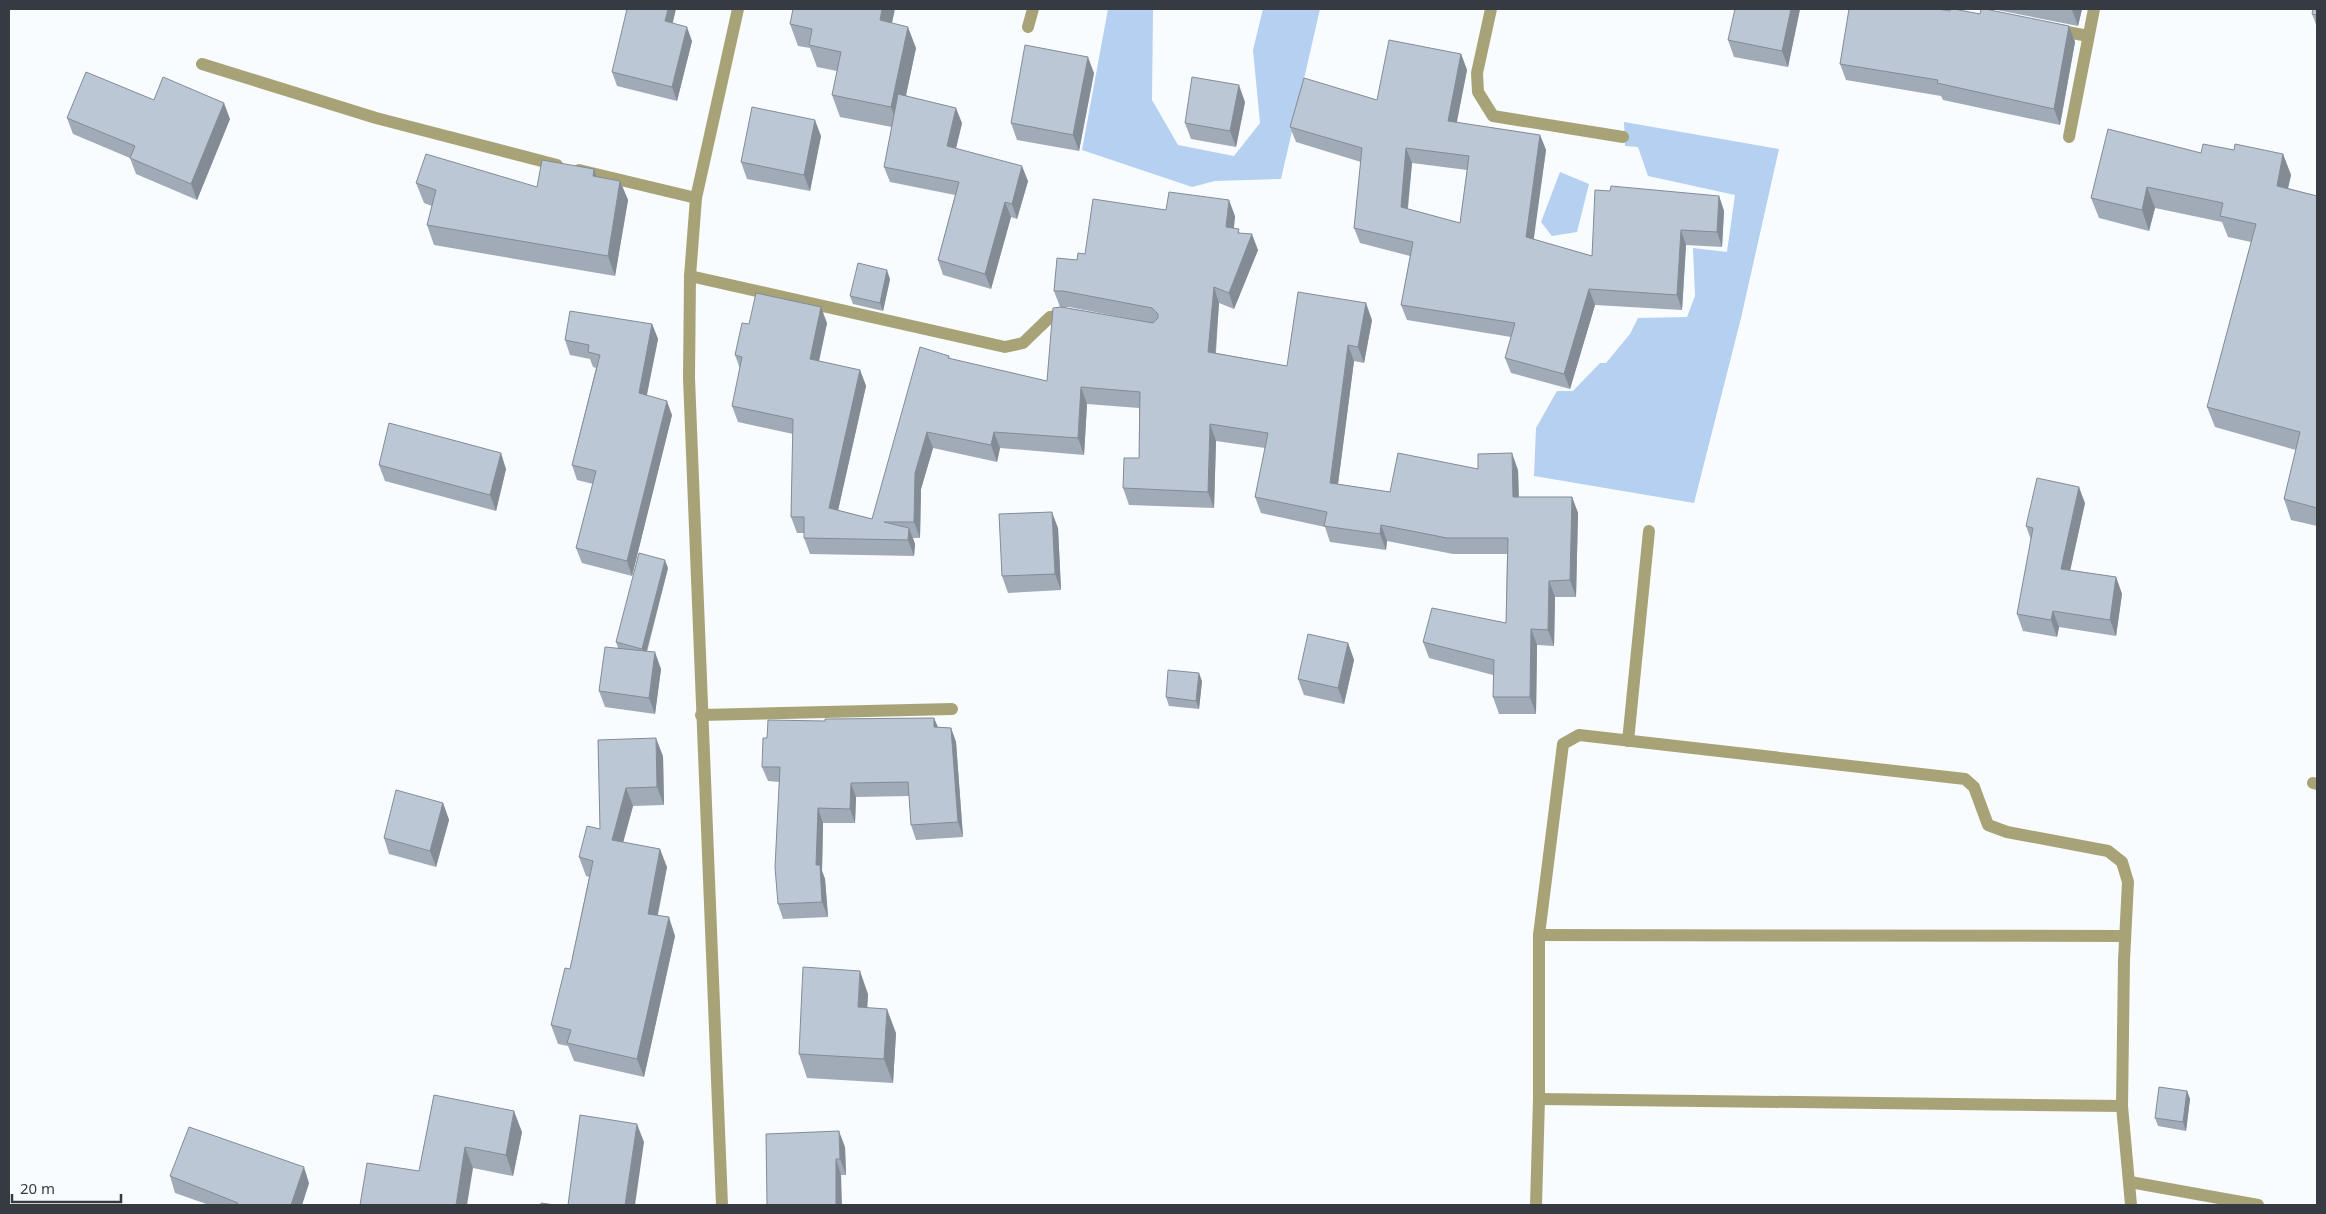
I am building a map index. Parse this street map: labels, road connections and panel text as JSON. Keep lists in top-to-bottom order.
{
  "scale_bar": "20 m"
}
